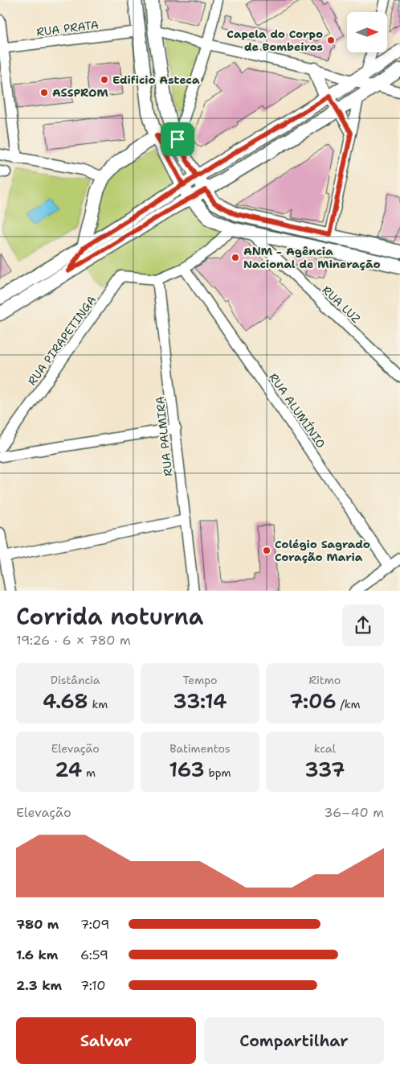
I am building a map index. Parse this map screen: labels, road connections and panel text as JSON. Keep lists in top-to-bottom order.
{
  "streets": {
    "street": [
      "RUA PRATA",
      "RUA LUZ",
      "RUA PIRAPETINGA",
      "RUA ALUMÍNIO",
      "RUA PALMIRA"
    ]
  },
  "crossings": [
    ["RUA PIRAPETINGA", "RUA PALMIRA"]
  ],
  "places": [
    "Capela do Corpo de Bombeiros",
    "Edificio Asteca",
    "ASSPROM",
    "ANM - Agência Nacional de Mineração",
    "Colégio Sagrado Coração Maria"
  ],
  "north": "right",
  "page": {
    "heading": ["Corrida noturna", "19:26 · 6 × 780 m"],
    "stats": [
      ["Distância", "4.68 km"],
      ["Tempo", "33:14"],
      ["Ritmo", "7:06 /km"],
      ["Elevação", "24 m"],
      ["Batimentos", "163 bpm"],
      ["kcal", "337"]
    ],
    "chart": ["Elevação", "36–40 m"],
    "list": [
      {
        "name": "780 m",
        "note": "7:09"
      },
      {
        "name": "1.6 km",
        "note": "6:59"
      },
      {
        "name": "2.3 km",
        "note": "7:10"
      }
    ],
    "buttons": ["Salvar", "Compartilhar"]
  }
}
